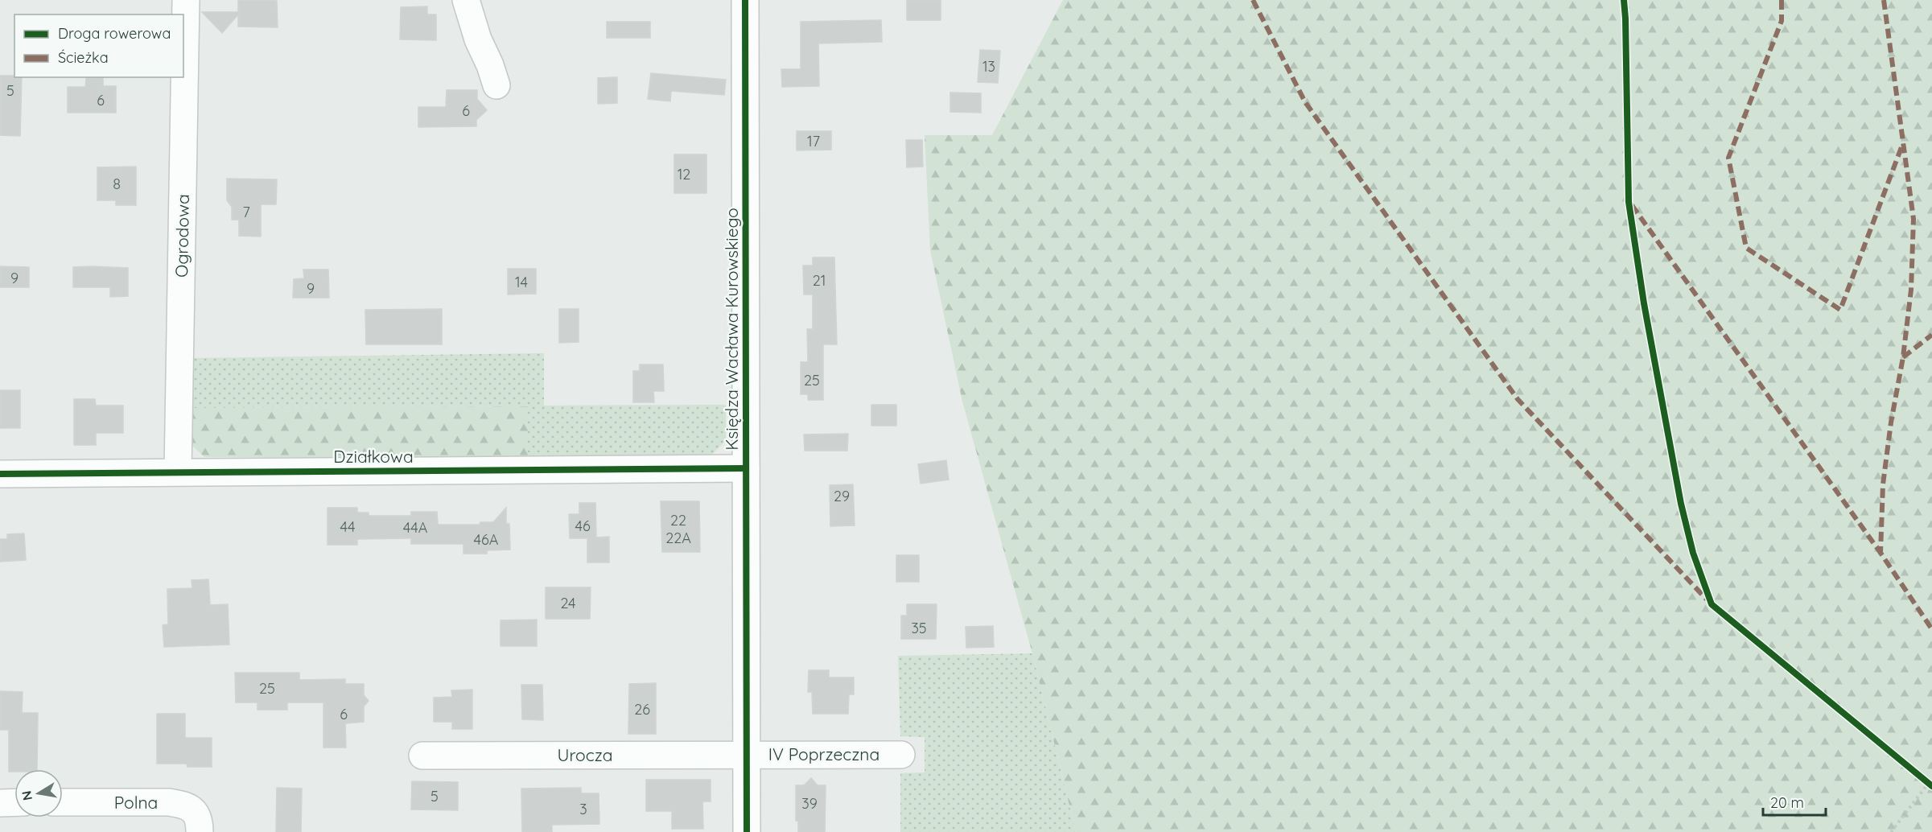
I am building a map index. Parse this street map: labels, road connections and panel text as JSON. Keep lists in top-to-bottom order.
{
  "streets": {
    "street": [
      "Ogrodowa",
      "Księdza Wacława Kurowskiego",
      "Działkowa",
      "IV Poprzeczna",
      "Urocza",
      "Polna"
    ]
  },
  "crossings": [
    ["Ogrodowa", "Działkowa"],
    ["Księdza Wacława Kurowskiego", "Działkowa"],
    ["Księdza Wacława Kurowskiego", "IV Poprzeczna"],
    ["Księdza Wacława Kurowskiego", "Urocza"],
    ["IV Poprzeczna", "Urocza"]
  ],
  "house_numbers": [
    "13",
    "5",
    "6",
    "6",
    "17",
    "12",
    "8",
    "7",
    "9",
    "21",
    "14",
    "9",
    "25",
    "29",
    "22",
    "46",
    "44",
    "44A",
    "22A",
    "46A",
    "24",
    "35",
    "25",
    "26",
    "6",
    "5",
    "39",
    "3"
  ],
  "legend": ["Droga rowerowa", "Ścieżka"],
  "scale_bar": "20 m",
  "north": "left"
}
